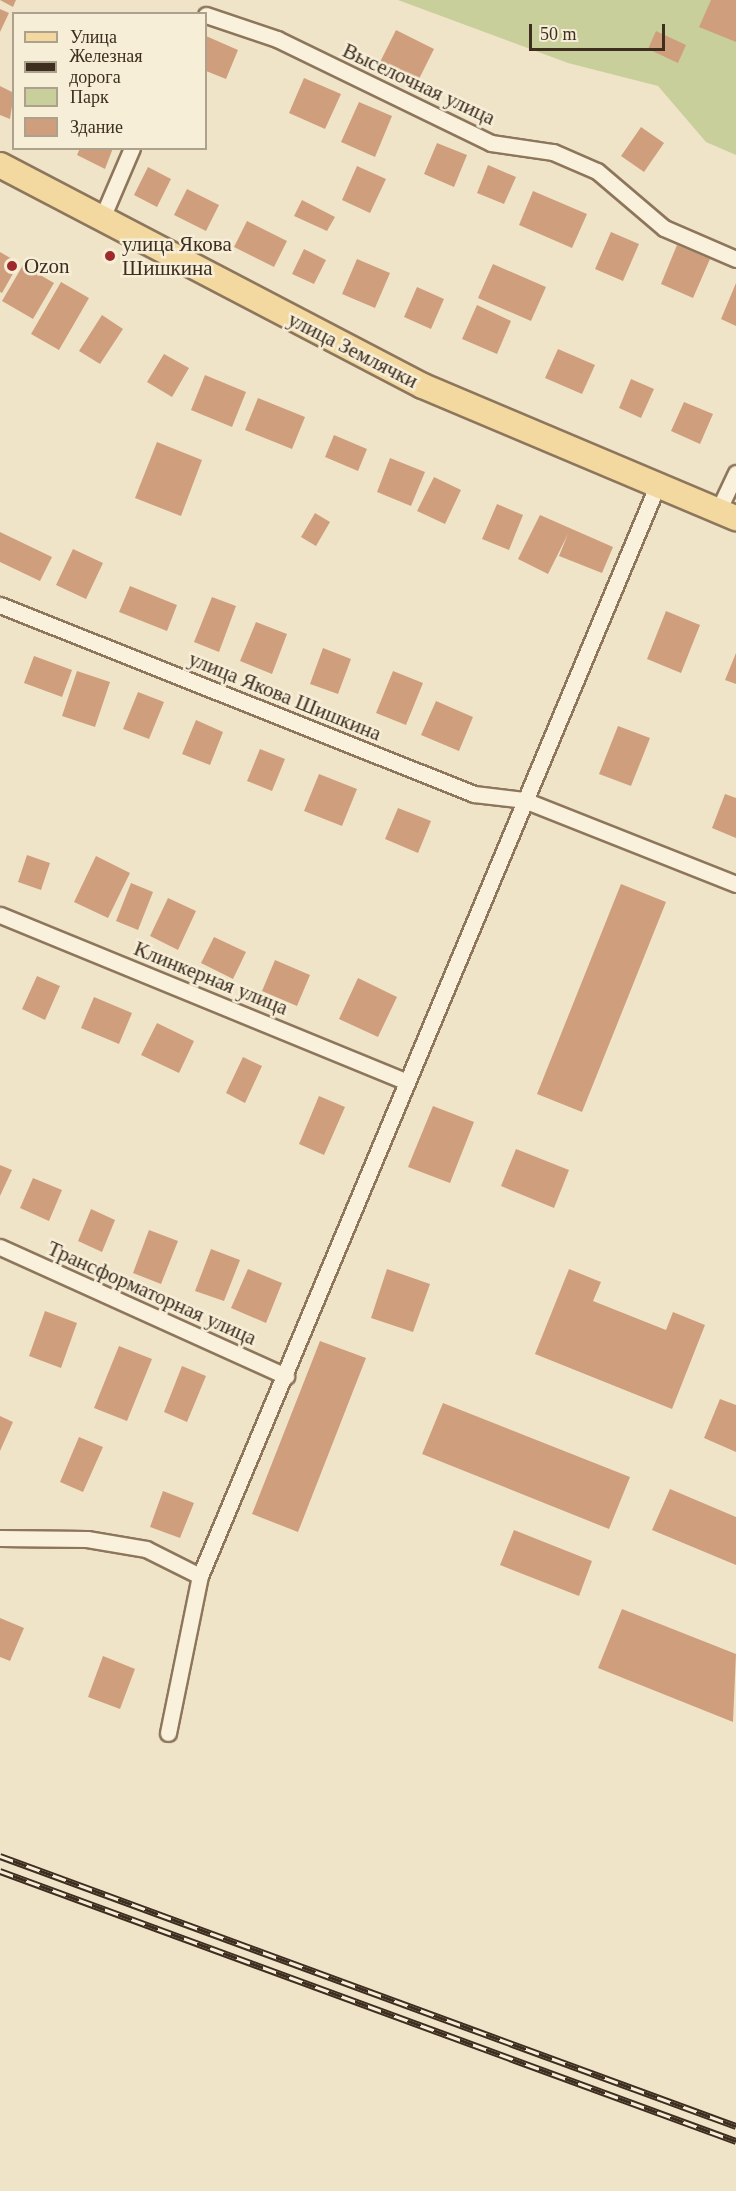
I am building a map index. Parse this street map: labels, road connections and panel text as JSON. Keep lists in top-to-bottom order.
{
  "streets": {
    "main road": ["улица Землячки"],
    "street": [
      "Выселочная улица",
      "улица Якова Шишкина",
      "Клинкерная улица",
      "Трансформаторная улица"
    ]
  },
  "places": ["улица Якова Шишкина", "Ozon"],
  "legend": [
    "Улица",
    "Железная дорога",
    "Парк",
    "Здание"
  ],
  "scale_bar": "50 m"
}
